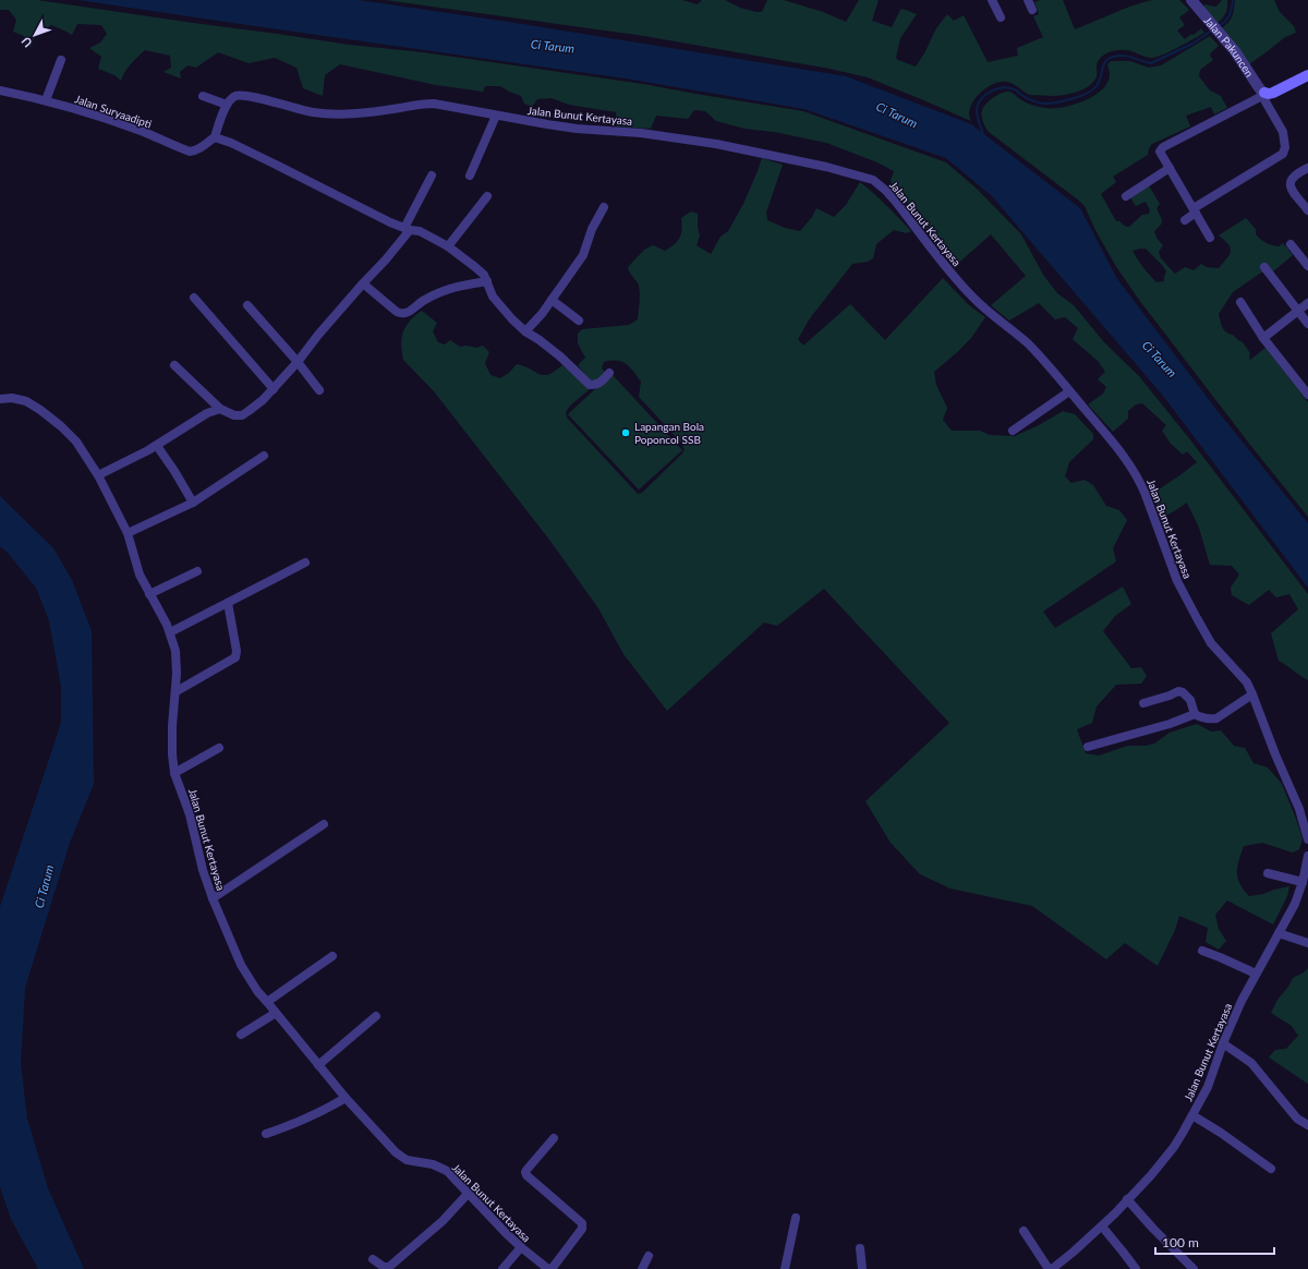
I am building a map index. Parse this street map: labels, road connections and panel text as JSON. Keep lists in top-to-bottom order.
{
  "streets": {
    "street": ["Jalan Pakuncen", "Jalan Suryaadipti", "Jalan Bunut Kertayasa"]
  },
  "water": ["Ci Tarum"],
  "places": ["Lapangan Bola Poponcol SSB"],
  "scale_bar": "100 m",
  "north": "bottom left"
}
